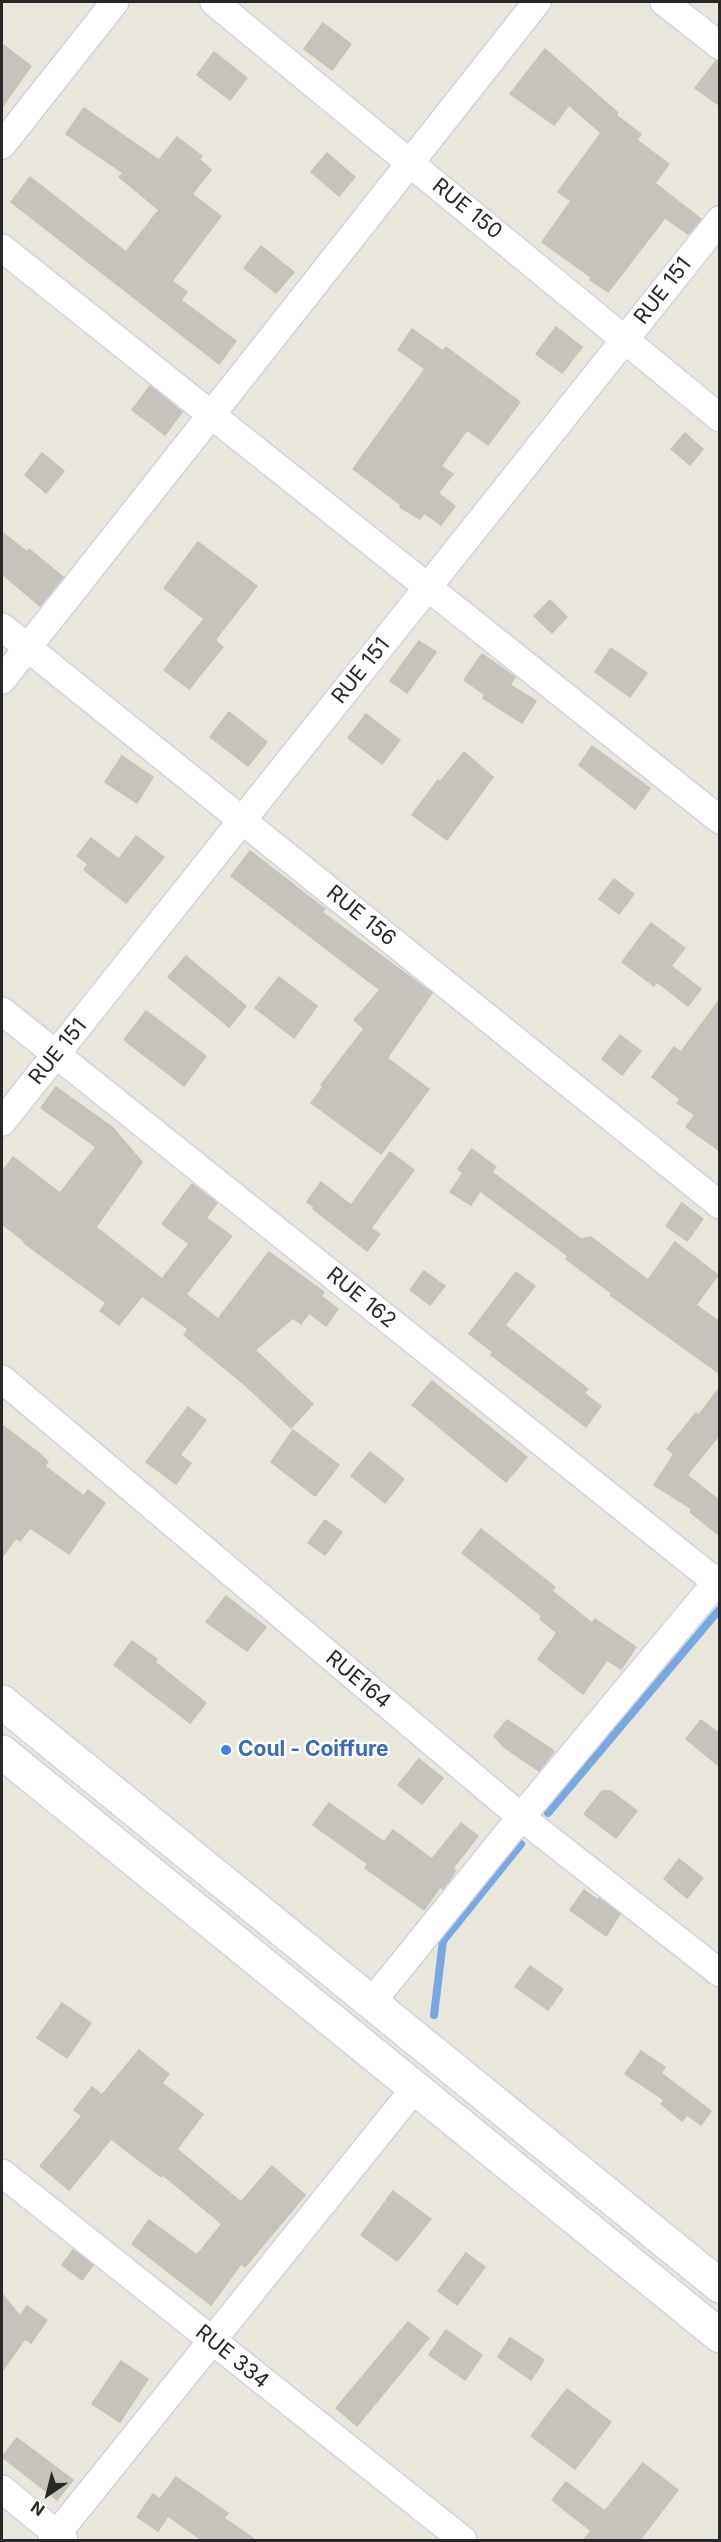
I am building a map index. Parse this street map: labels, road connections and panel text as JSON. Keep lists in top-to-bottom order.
{
  "streets": {
    "street": [
      "RUE 150",
      "RUE 151",
      "RUE 156",
      "RUE 162",
      "RUE164",
      "RUE 334"
    ]
  },
  "crossings": [
    ["RUE 150", "RUE 151"],
    ["RUE 151", "RUE 156"],
    ["RUE 151", "RUE 162"]
  ],
  "places": ["Coul - Coiffure"],
  "north": "bottom left"
}
